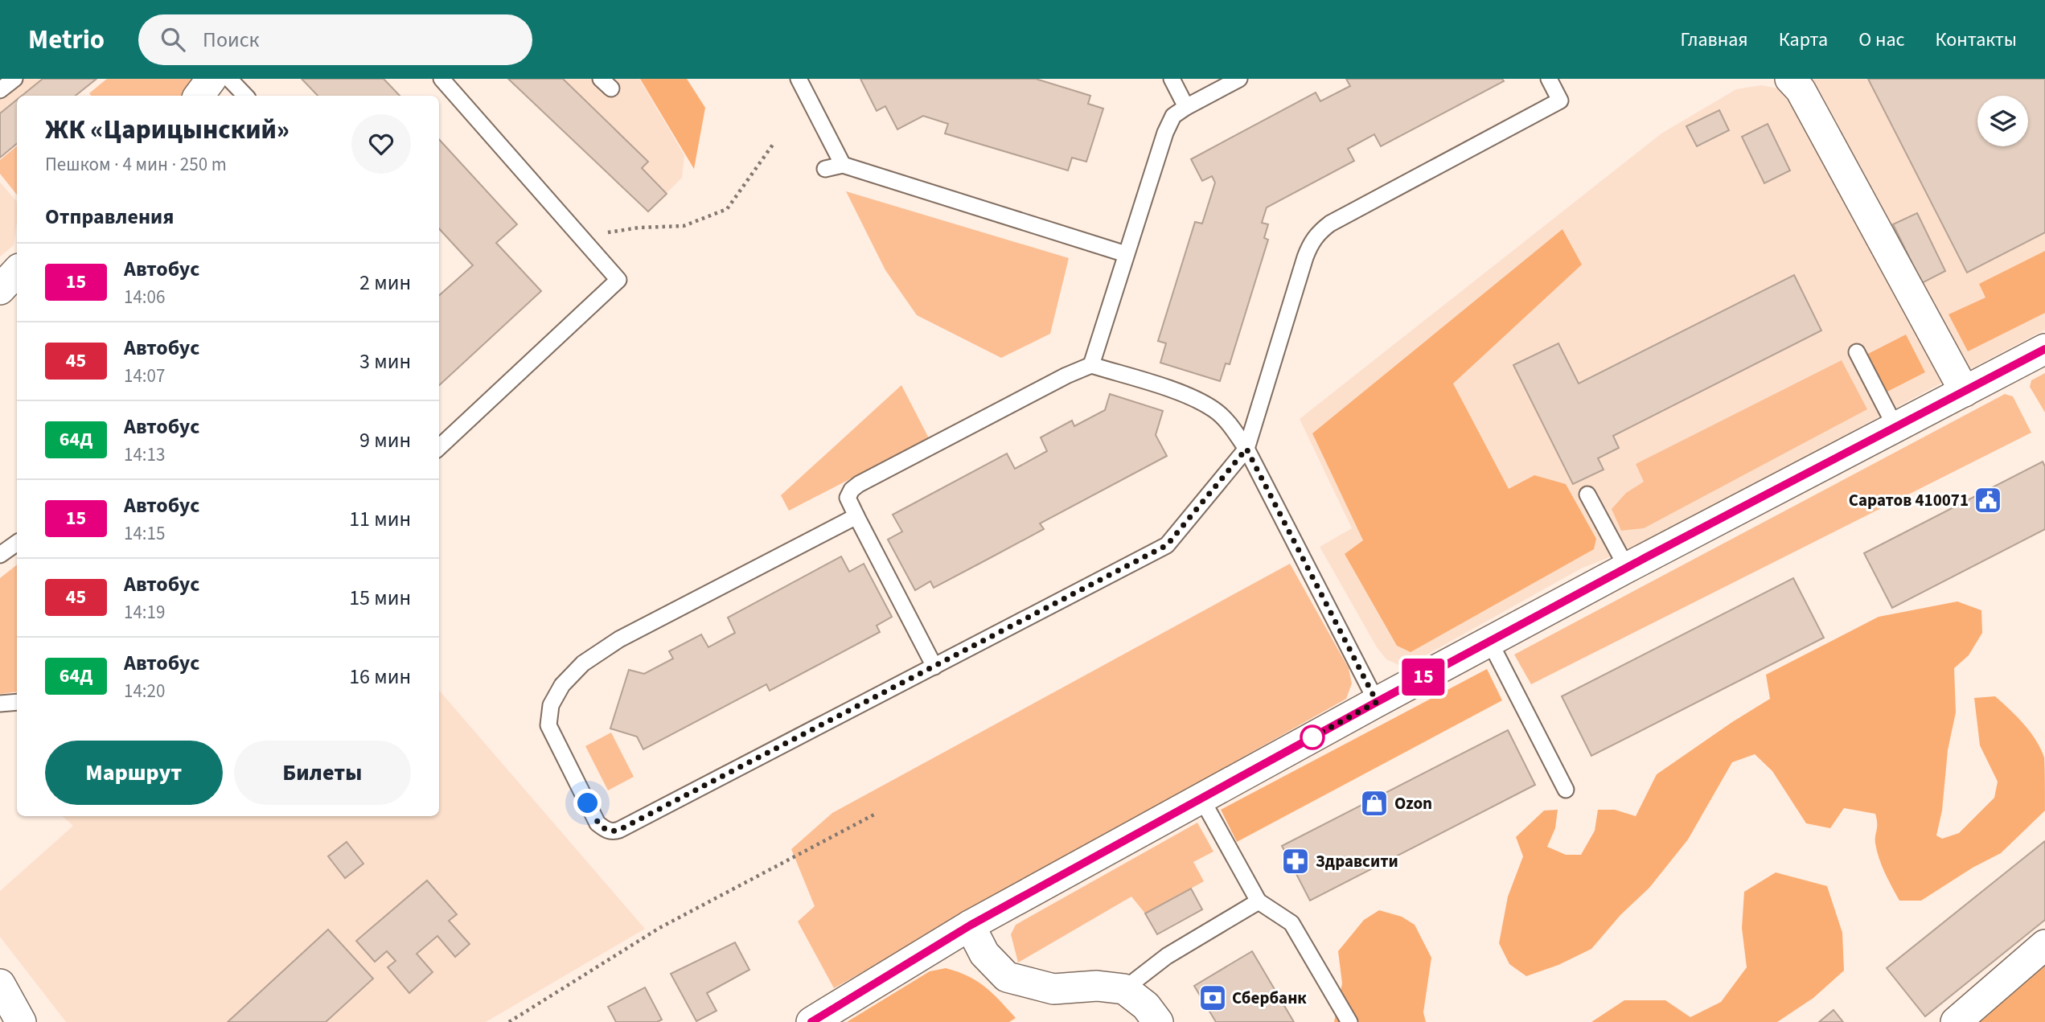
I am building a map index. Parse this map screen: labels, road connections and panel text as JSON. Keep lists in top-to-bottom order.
{
  "places": {
    "public building": ["Саратов 410071"],
    "shop": ["Ozon"],
    "pharmacy": ["Здравсити"],
    "bank": ["Сбербанк"]
  },
  "lines": ["bus line 15"],
  "page": {
    "header": "Metrio",
    "search": "Поиск",
    "nav": [
      "Главная",
      "Карта",
      "О нас",
      "Контакты"
    ],
    "on_map": "15",
    "heading": [
      ["ЖК «Царицынский»", "Пешком · 4 мин · 250 m"],
      "Отправления"
    ],
    "list": [
      {
        "mark": "15",
        "name": "Автобус",
        "note": "14:06",
        "value": "2 мин"
      },
      {
        "mark": "45",
        "name": "Автобус",
        "note": "14:07",
        "value": "3 мин"
      },
      {
        "mark": "64Д",
        "name": "Автобус",
        "note": "14:13",
        "value": "9 мин"
      },
      {
        "mark": "15",
        "name": "Автобус",
        "note": "14:15",
        "value": "11 мин"
      },
      {
        "mark": "45",
        "name": "Автобус",
        "note": "14:19",
        "value": "15 мин"
      },
      {
        "mark": "64Д",
        "name": "Автобус",
        "note": "14:20",
        "value": "16 мин"
      }
    ],
    "buttons": ["Маршрут", "Билеты"]
  }
}
